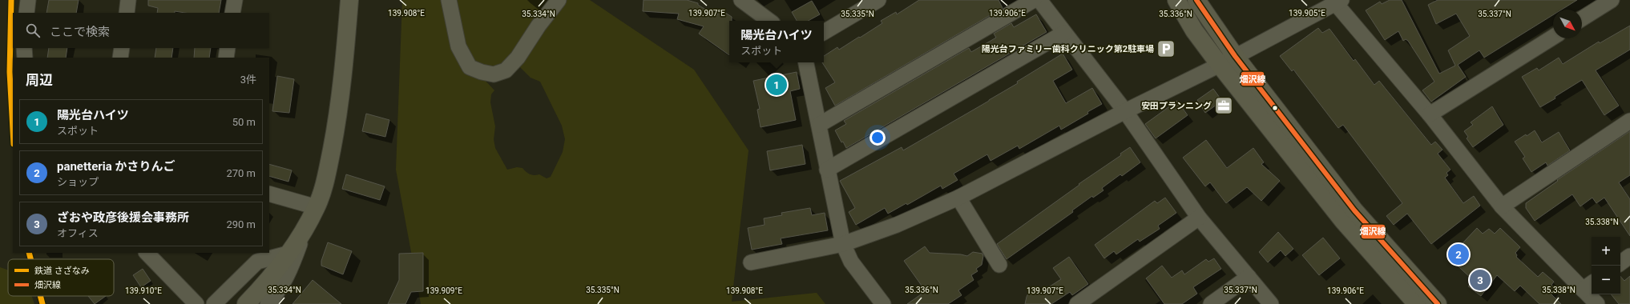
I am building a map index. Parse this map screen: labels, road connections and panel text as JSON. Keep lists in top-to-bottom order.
{
  "places": {
    "parking": ["陽光台ファミリー歯科クリニック第2駐車場"],
    "office": ["安田プランニング"]
  },
  "lines": ["rail line さざなみ", "transit line 畑沢線"],
  "legend": ["鉄道 さざなみ", "畑沢線"],
  "north": "bottom right",
  "page": {
    "search": "ここで検索",
    "popup": ["陽光台ハイツ", "スポット"],
    "heading": ["周辺", "3件"],
    "pins": ["1", "2", "3"],
    "list": [
      {
        "mark": "1",
        "name": "陽光台ハイツ",
        "note": "スポット",
        "value": "50 m"
      },
      {
        "mark": "2",
        "name": "panetteria かさりんご",
        "note": "ショップ",
        "value": "270 m"
      },
      {
        "mark": "3",
        "name": "ざおや政彦後援会事務所",
        "note": "オフィス",
        "value": "290 m"
      }
    ],
    "map_buttons": ["+", "−"]
  },
  "coordinates": [
    "139.908°E",
    "139.907°E",
    "139.906°E",
    "139.905°E",
    "35.335°N",
    "35.334°N",
    "35.336°N",
    "35.337°N",
    "35.338°N",
    "139.910°E",
    "139.909°E"
  ]
}
